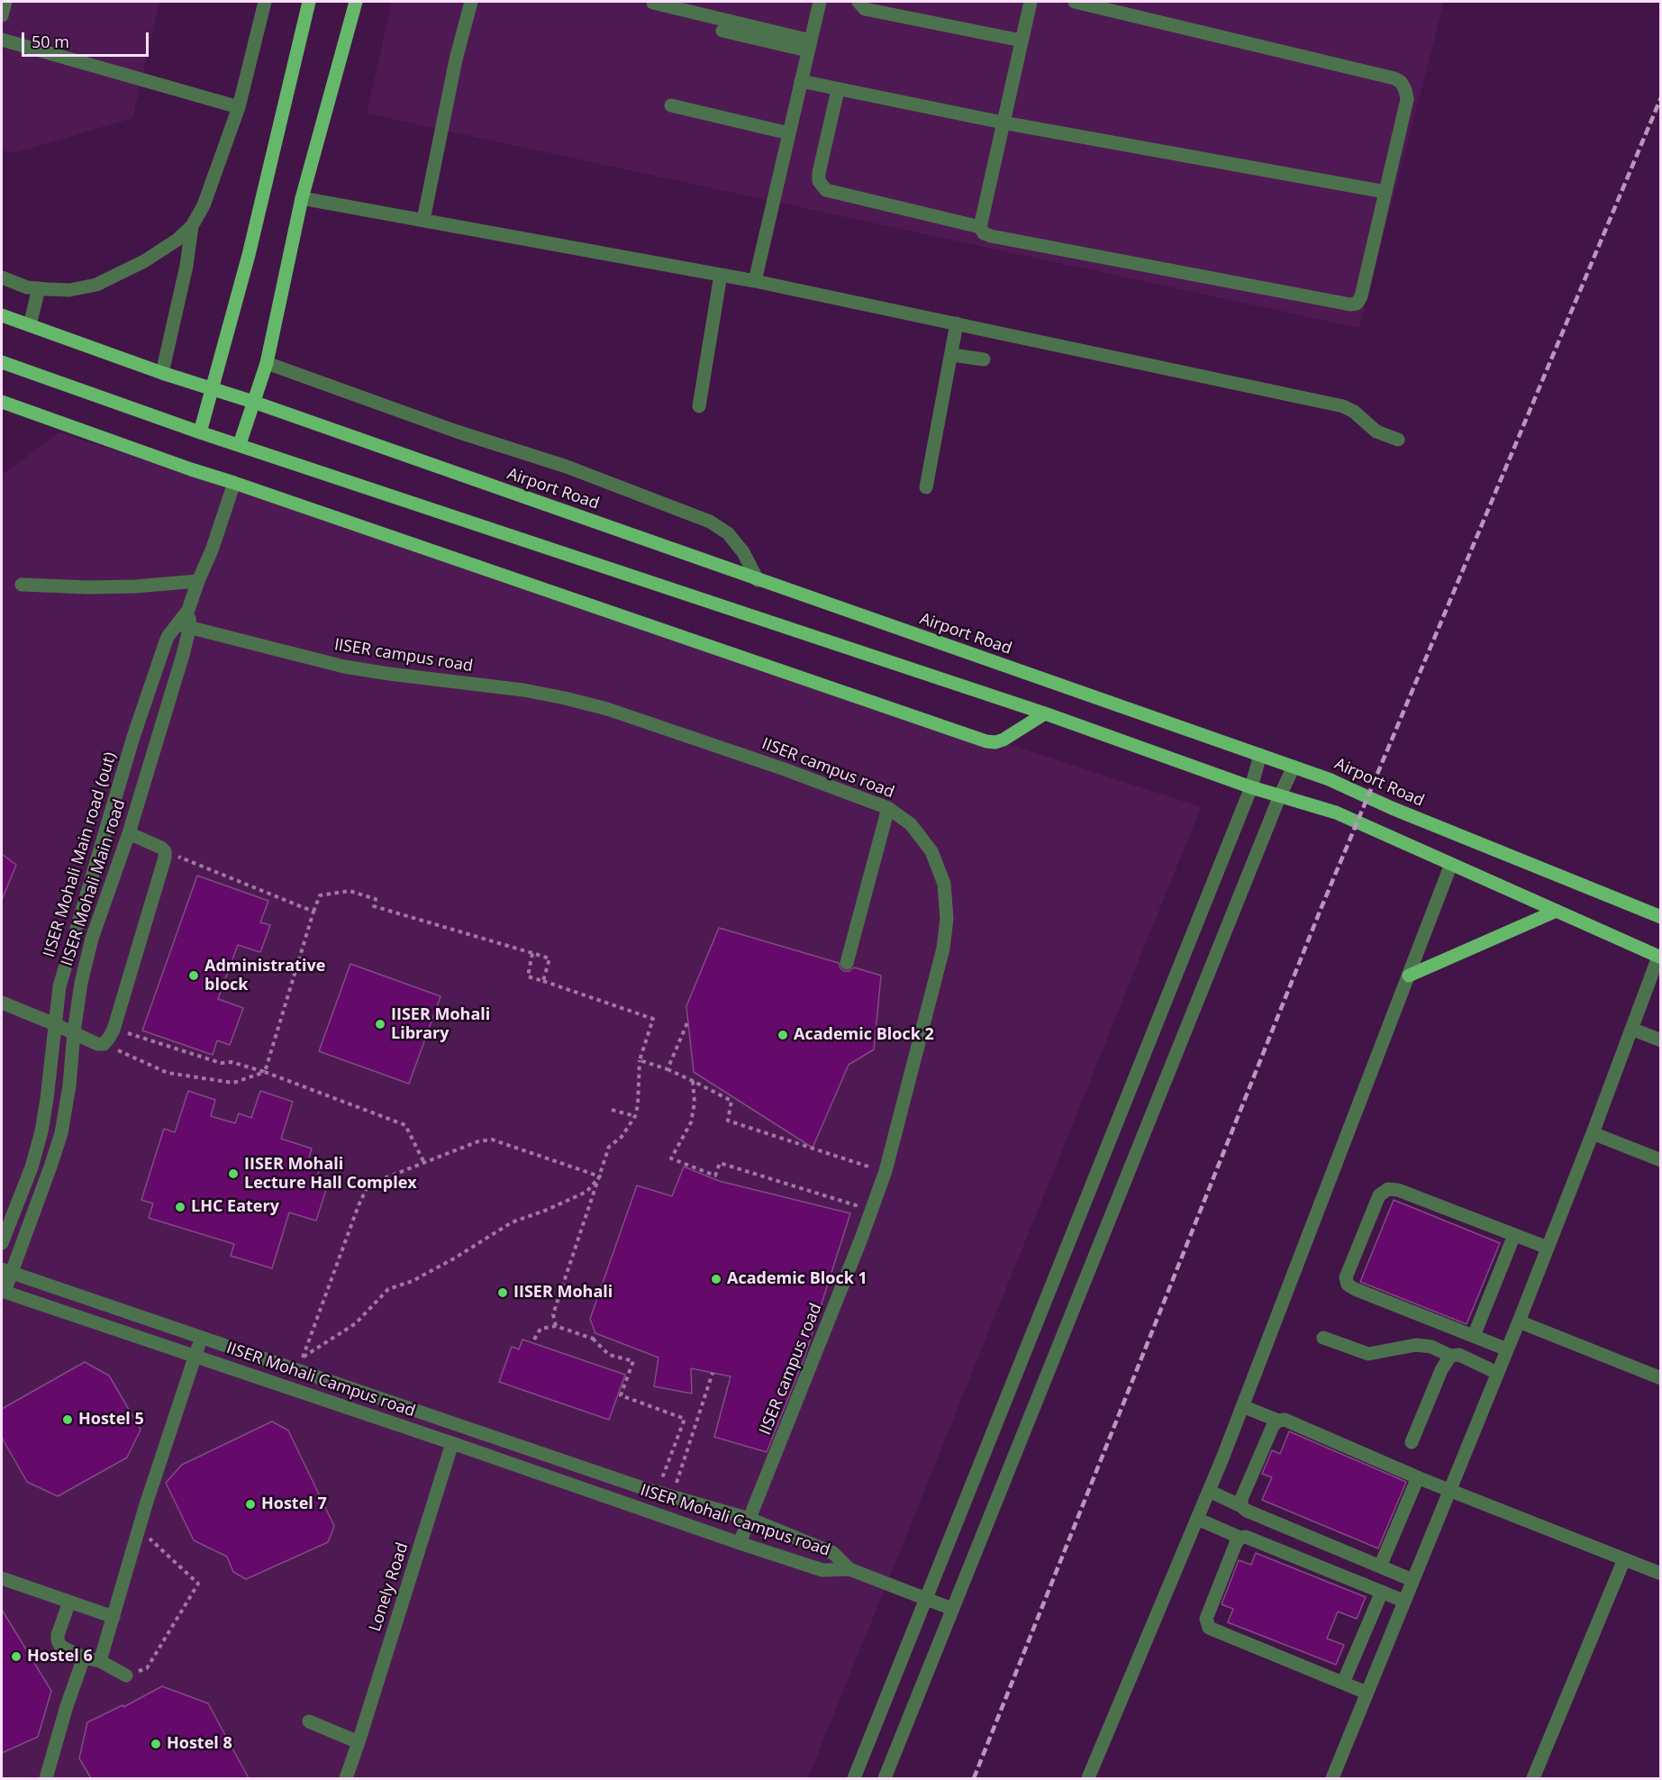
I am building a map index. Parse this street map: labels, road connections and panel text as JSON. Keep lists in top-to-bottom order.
{
  "streets": {
    "main road": ["Airport Road"],
    "street": [
      "IISER campus road",
      "IISER Mohali Main road (out)",
      "IISER Mohali Main road",
      "IISER Mohali Campus road",
      "Lonely Road"
    ]
  },
  "crossings": [
    ["IISER campus road", "IISER Mohali Main road (out)"],
    ["IISER campus road", "IISER Mohali Main road"],
    ["IISER campus road", "IISER Mohali Campus road"],
    ["IISER Mohali Main road (out)", "IISER Mohali Main road"],
    ["IISER Mohali Main road", "IISER Mohali Campus road"],
    ["IISER Mohali Campus road", "Lonely Road"]
  ],
  "places": [
    "Administrative block",
    "IISER Mohali Library",
    "Academic Block 2",
    "IISER Mohali Lecture Hall Complex",
    "LHC Eatery",
    "Academic Block 1",
    "IISER Mohali",
    "Hostel 5",
    "Hostel 7",
    "Hostel 6",
    "Hostel 8"
  ],
  "scale_bar": "50 m"
}
